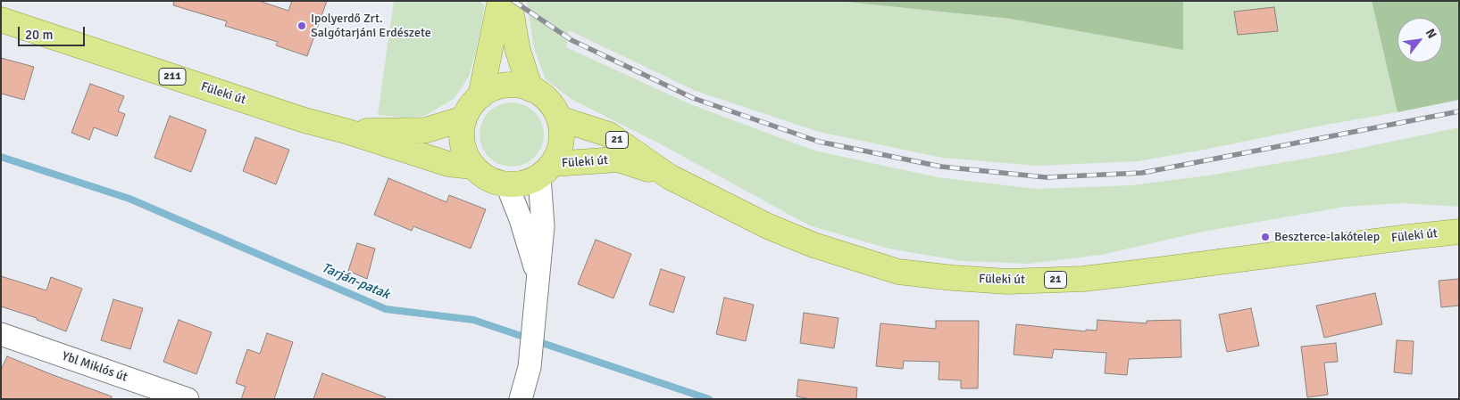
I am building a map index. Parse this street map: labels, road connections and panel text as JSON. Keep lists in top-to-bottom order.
{
  "streets": {
    "main road": ["211", "Füleki út", "21"],
    "street": ["Ybl Miklós út"]
  },
  "crossings": [
    ["Füleki út", "21"]
  ],
  "water": ["Tarján-patak"],
  "places": ["Ipolyerdő Zrt. Salgótarjáni Erdészete", "Beszterce-lakótelep"],
  "scale_bar": "20 m",
  "north": "top right"
}
